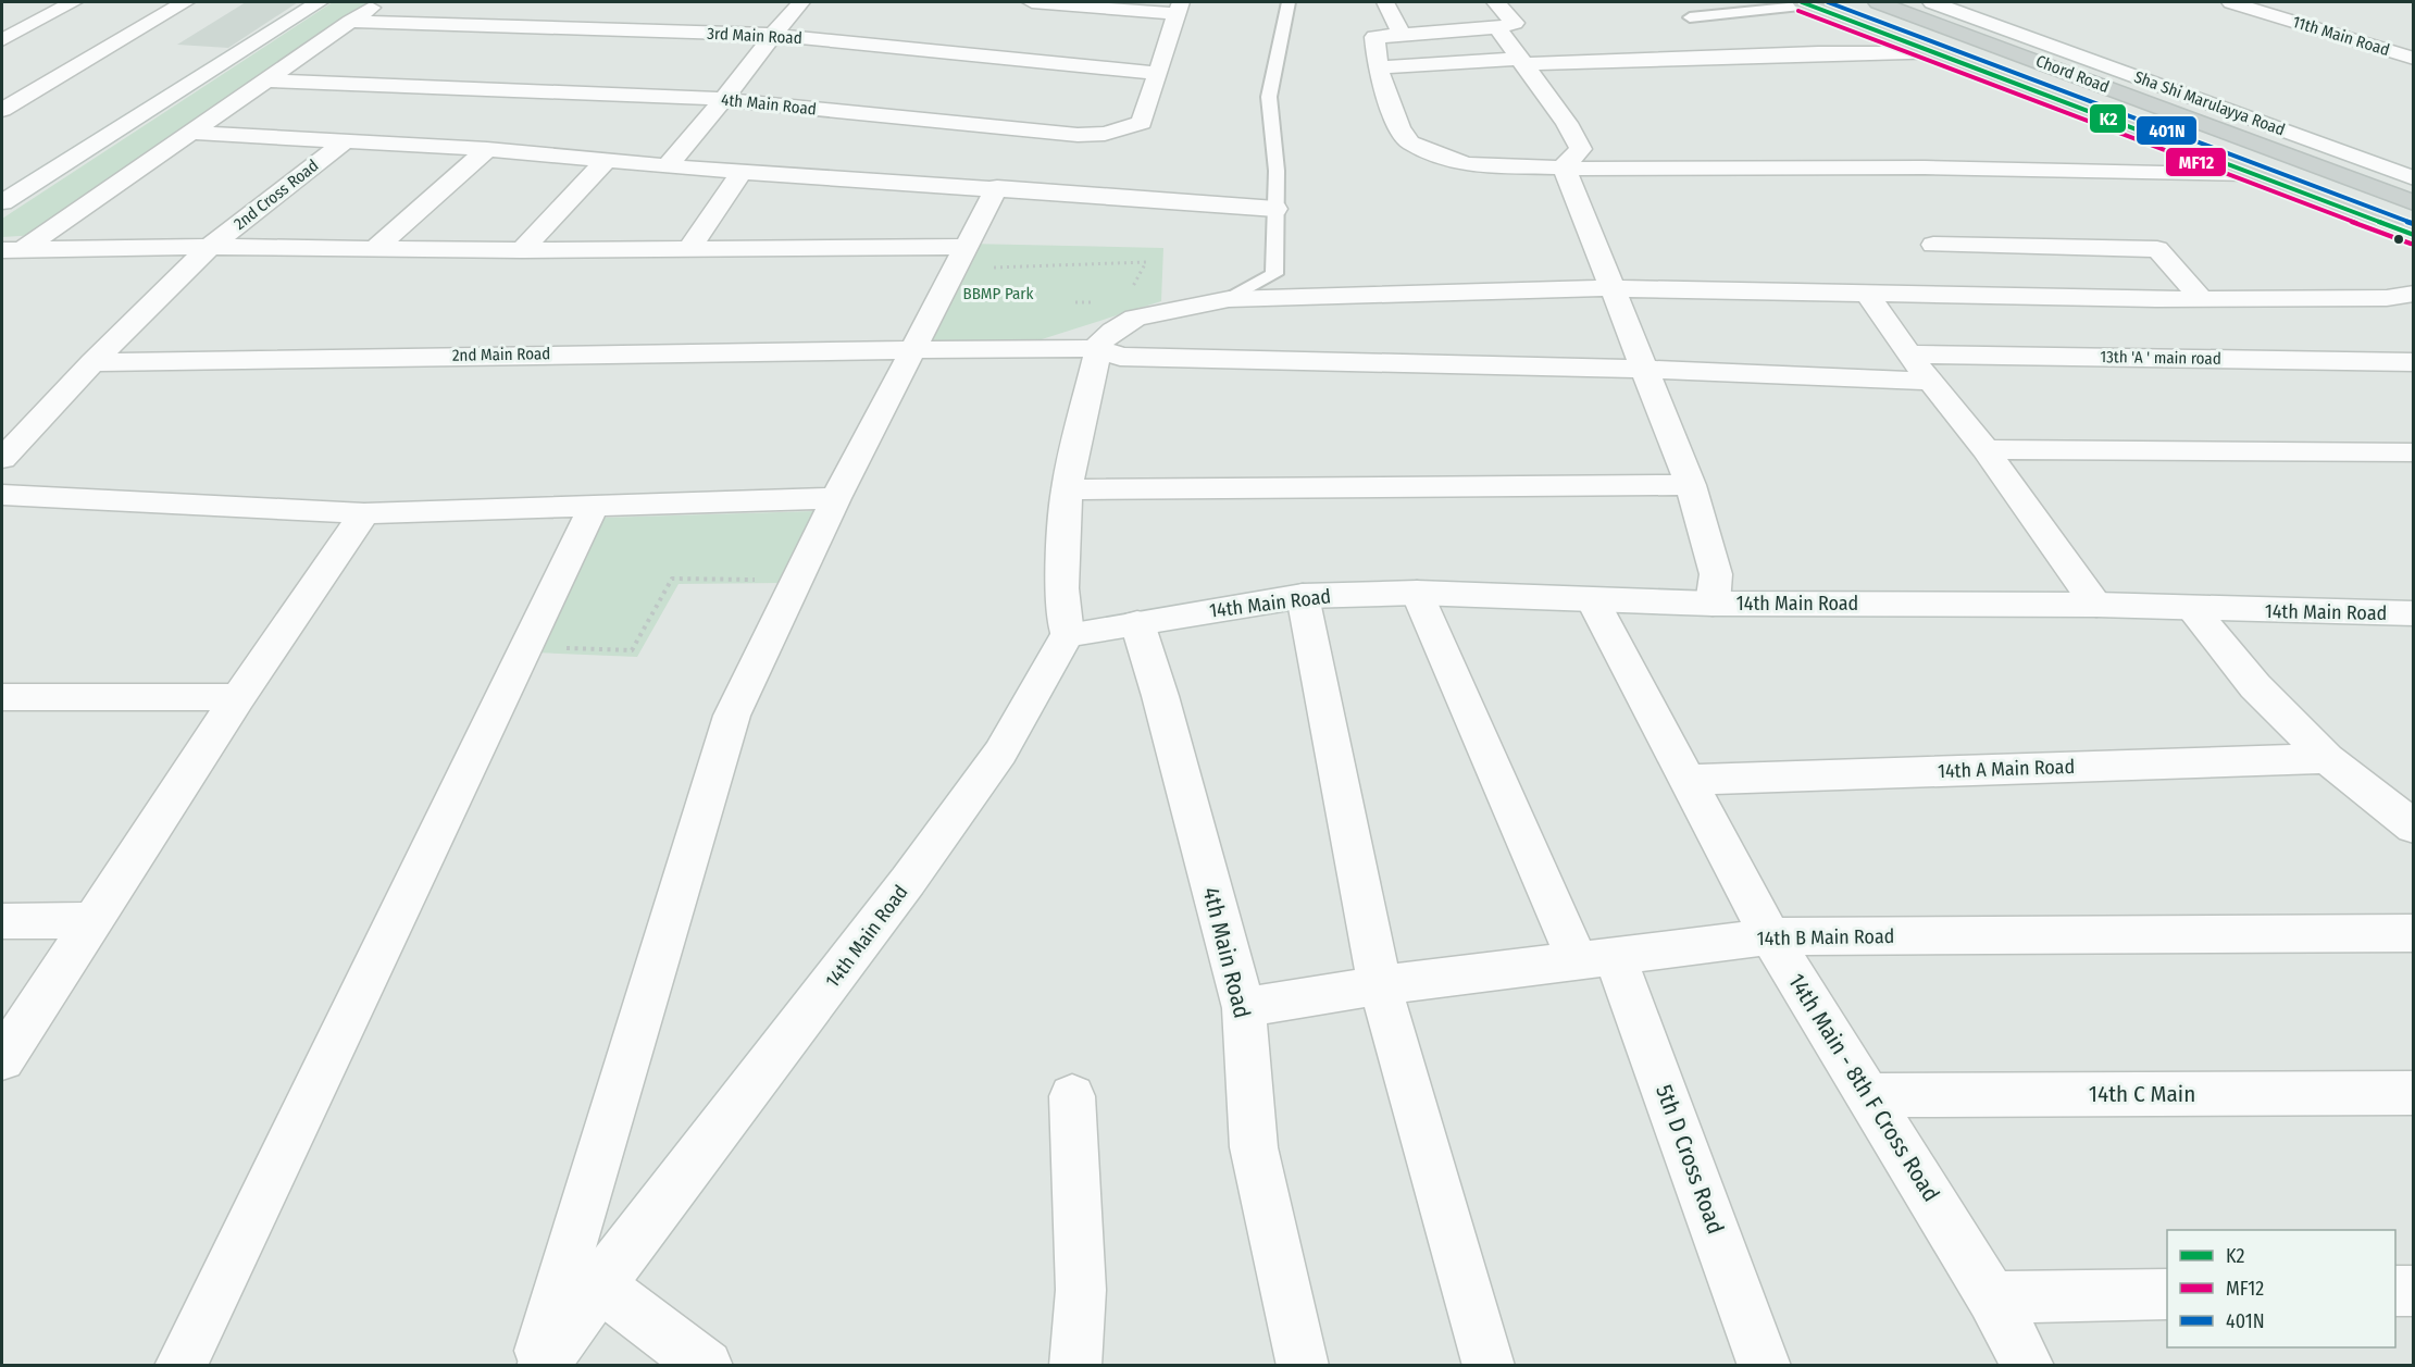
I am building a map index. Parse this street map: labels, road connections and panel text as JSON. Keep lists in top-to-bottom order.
{
  "streets": {
    "main road": ["Chord Road"],
    "street": [
      "3rd Main Road",
      "11th Main Road",
      "Sha Shi Marulayya Road",
      "4th Main Road",
      "2nd Cross Road",
      "2nd Main Road",
      "13th 'A ' main road",
      "14th Main Road",
      "14th A Main Road",
      "14th B Main Road",
      "14th Main - 8th F Cross Road",
      "14th C Main",
      "5th D Cross Road"
    ]
  },
  "crossings": [
    ["3rd Main Road", "4th Main Road"],
    ["4th Main Road", "14th Main Road"],
    ["4th Main Road", "14th B Main Road"],
    ["2nd Cross Road", "2nd Main Road"],
    ["14th Main Road", "14th Main - 8th F Cross Road"],
    ["14th Main Road", "5th D Cross Road"],
    ["14th A Main Road", "14th Main - 8th F Cross Road"],
    ["14th B Main Road", "14th Main - 8th F Cross Road"],
    ["14th B Main Road", "5th D Cross Road"],
    ["14th Main - 8th F Cross Road", "14th C Main"]
  ],
  "parks": ["BBMP Park"],
  "lines": ["transit line K2", "transit line 401N", "transit line MF12"],
  "legend": ["K2", "MF12", "401N"]
}
